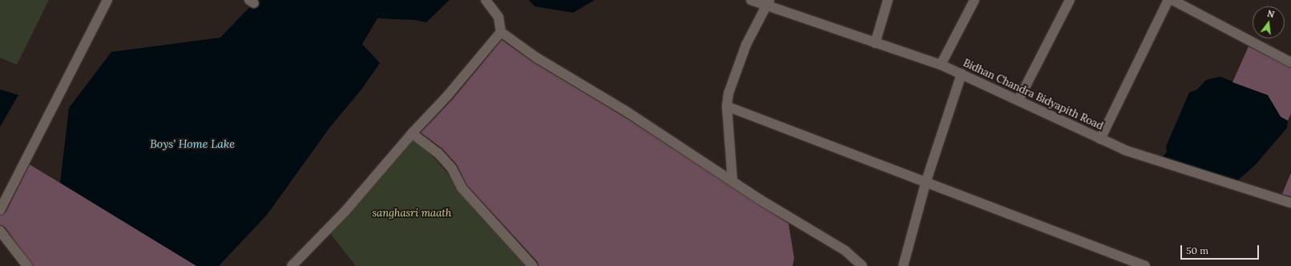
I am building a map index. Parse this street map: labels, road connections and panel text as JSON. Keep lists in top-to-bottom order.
{
  "streets": {
    "street": ["Bidhan Chandra Bidyapith Road"]
  },
  "water": ["Boys' Home Lake"],
  "parks": ["sanghasri maath"],
  "scale_bar": "50 m",
  "north": "top"
}
